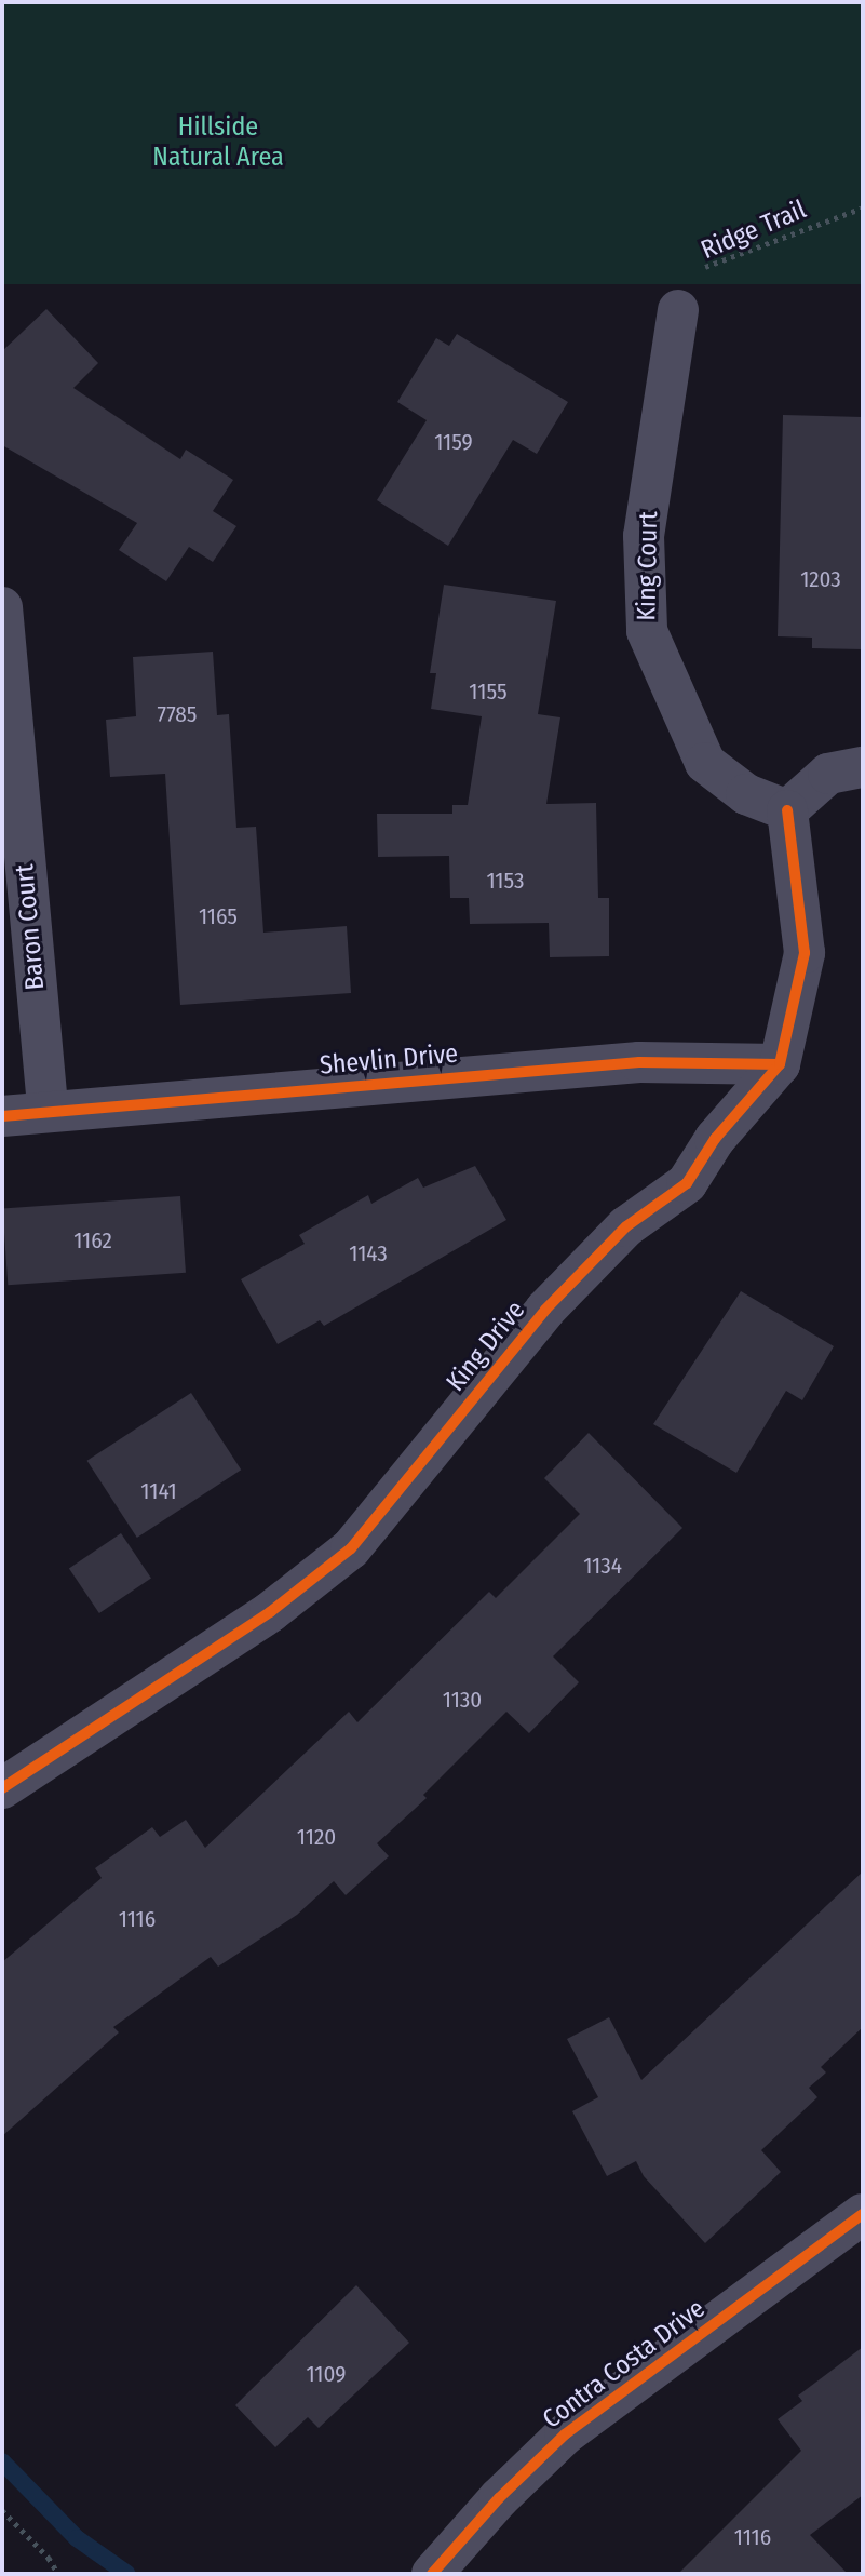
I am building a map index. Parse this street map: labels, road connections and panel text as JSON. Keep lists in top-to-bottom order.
{
  "streets": {
    "street": [
      "King Court",
      "Baron Court",
      "Shevlin Drive",
      "King Drive",
      "Contra Costa Drive"
    ],
    "path": ["Ridge Trail"]
  },
  "crossings": [
    ["Ridge Trail", "King Court"],
    ["King Court", "King Drive"],
    ["Baron Court", "Shevlin Drive"],
    ["Shevlin Drive", "King Drive"]
  ],
  "parks": ["Hillside Natural Area"],
  "house_numbers": [
    "1159",
    "1203",
    "1155",
    "7785",
    "1153",
    "1165",
    "1162",
    "1143",
    "1141",
    "1134",
    "1130",
    "1120",
    "1116",
    "1109",
    "1116"
  ]
}
